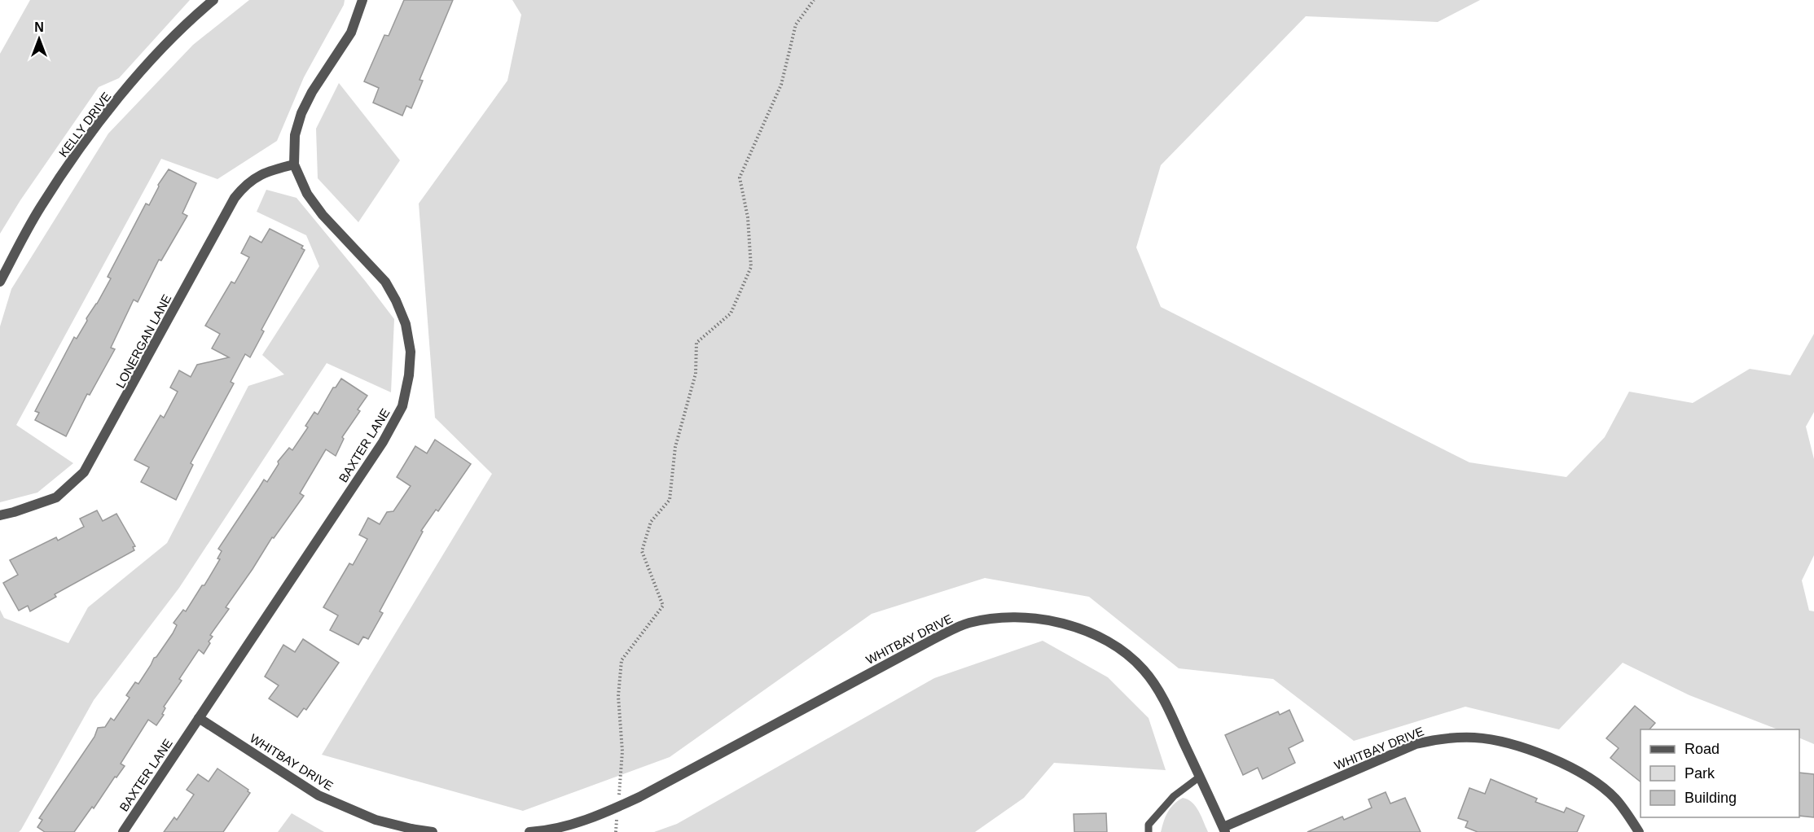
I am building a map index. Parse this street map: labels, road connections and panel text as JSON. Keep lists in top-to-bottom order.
{
  "streets": {
    "street": [
      "KELLY DRIVE",
      "LONERGAN LANE",
      "BAXTER LANE",
      "WHITBAY DRIVE"
    ]
  },
  "crossings": [
    ["LONERGAN LANE", "BAXTER LANE"],
    ["BAXTER LANE", "WHITBAY DRIVE"]
  ],
  "legend": ["Road", "Park", "Building"],
  "north": "top"
}
